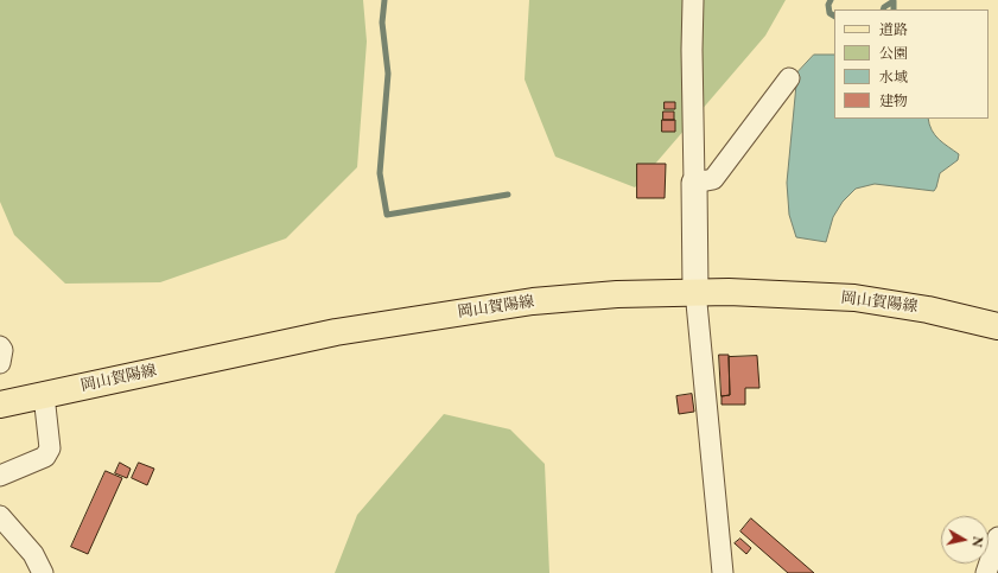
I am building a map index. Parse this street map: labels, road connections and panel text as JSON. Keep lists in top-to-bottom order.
{
  "streets": {
    "main road": ["岡山賀陽線"]
  },
  "legend": [
    "道路",
    "公園",
    "水域",
    "建物"
  ],
  "north": "right"
}
